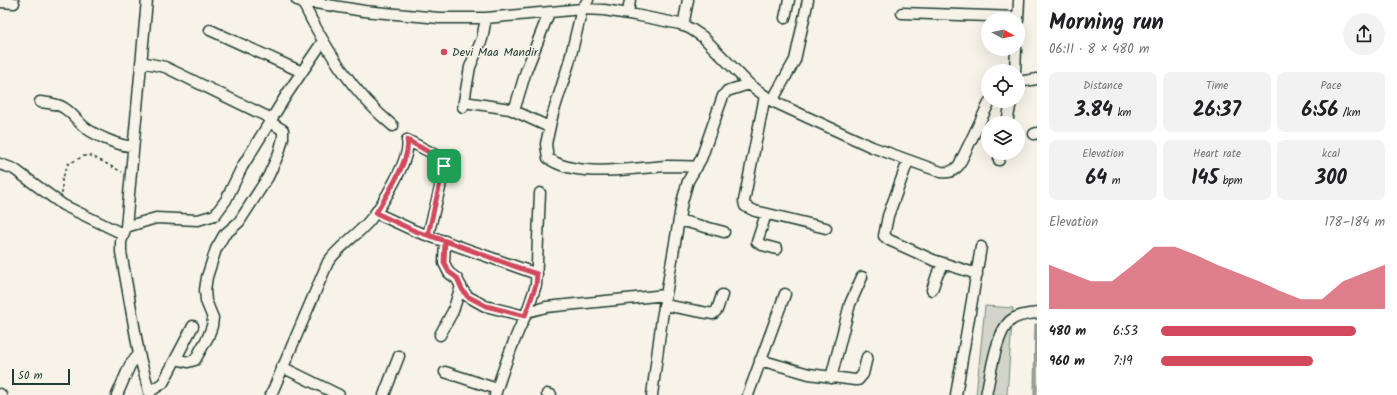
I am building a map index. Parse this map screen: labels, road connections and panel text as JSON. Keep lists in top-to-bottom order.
{
  "places": ["Devi Maa Mandir"],
  "scale_bar": "50 m",
  "north": "right",
  "page": {
    "heading": ["Morning run", "06:11 · 8 × 480 m"],
    "stats": [
      ["Distance", "3.84 km"],
      ["Time", "26:37"],
      ["Pace", "6:56 /km"],
      ["Elevation", "64 m"],
      ["Heart rate", "145 bpm"],
      ["kcal", "300"]
    ],
    "chart": ["Elevation", "178–184 m"],
    "list": [
      {
        "name": "480 m",
        "note": "6:53"
      },
      {
        "name": "960 m",
        "note": "7:19"
      }
    ],
    "scale": "50 m"
  }
}
